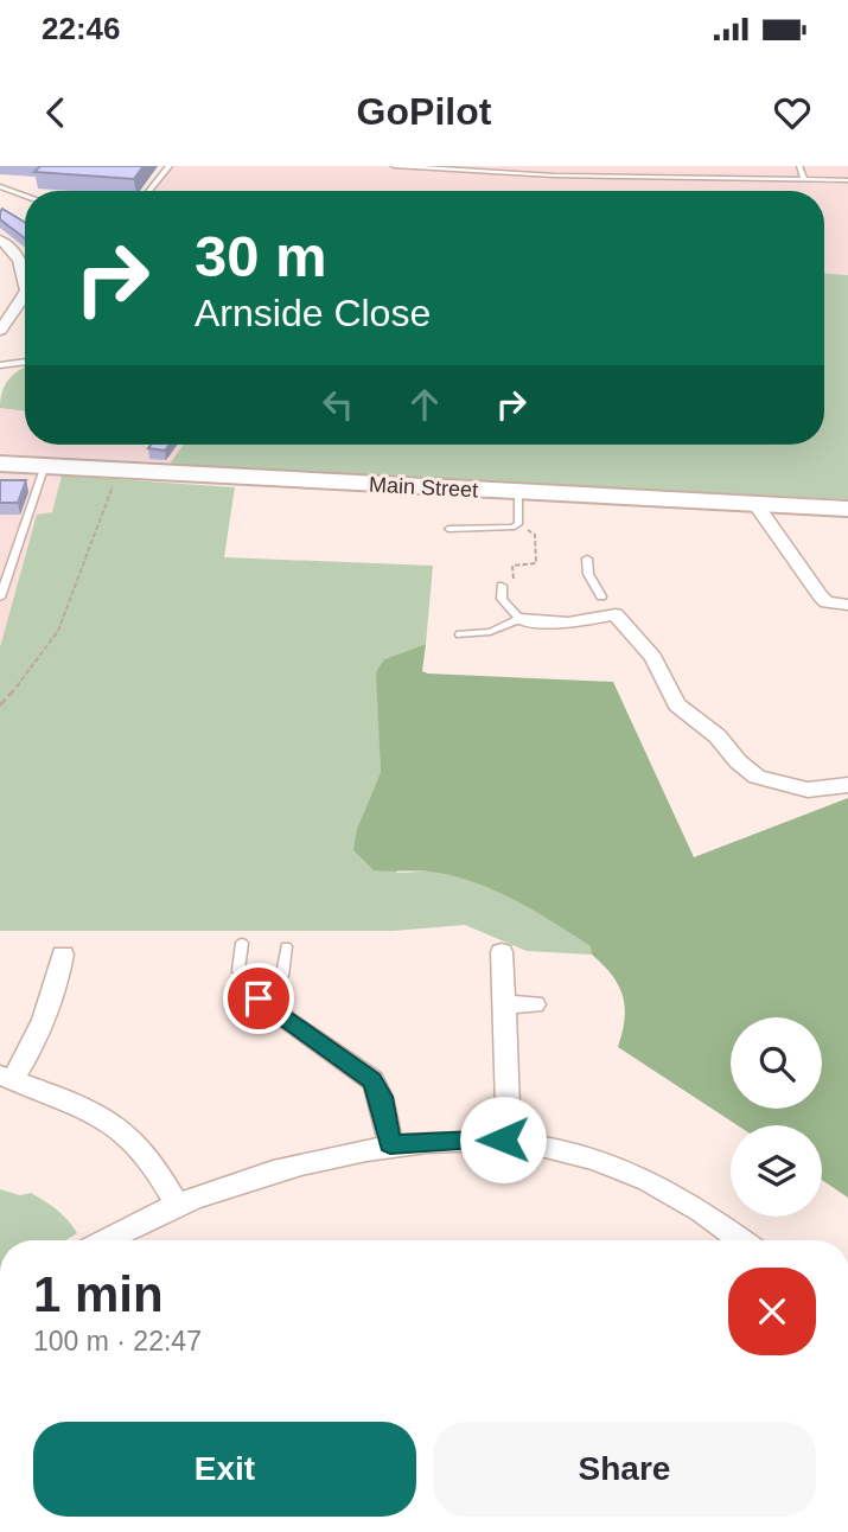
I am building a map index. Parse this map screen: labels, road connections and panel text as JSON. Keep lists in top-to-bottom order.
{
  "streets": {
    "street": ["Main Street"]
  },
  "page": {
    "status": "22:46",
    "header": "GoPilot",
    "turn": ["30 m", "Arnside Close"],
    "heading": ["1 min", "100 m · 22:47"],
    "buttons": ["Exit", "Share"]
  }
}
